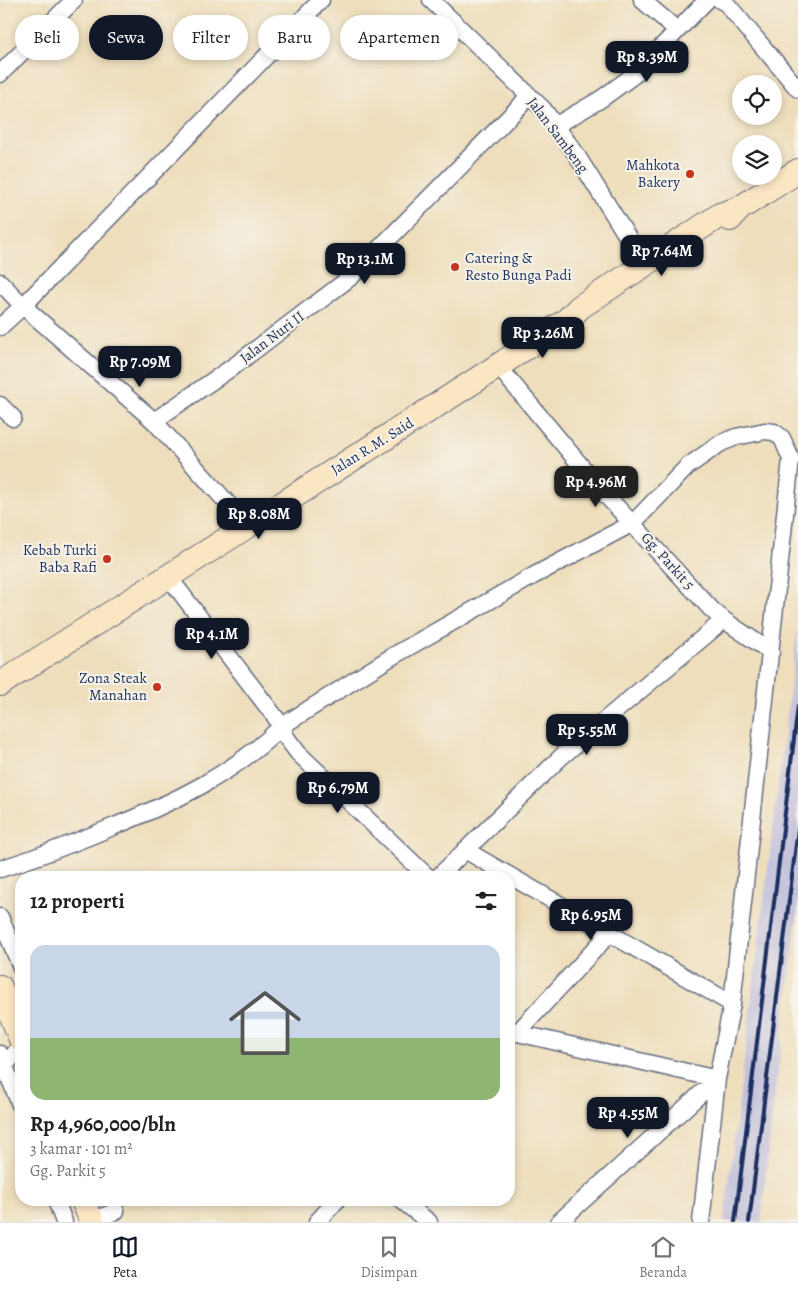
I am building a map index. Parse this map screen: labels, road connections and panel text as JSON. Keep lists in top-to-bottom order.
{
  "streets": {
    "main road": ["Jalan R.M. Said"],
    "street": ["Jalan Sambeng", "Jalan Nuri II", "Gg. Parkit 5"]
  },
  "crossings": [
    ["Jalan Sambeng", "Jalan Nuri II"],
    ["Jalan Sambeng", "Jalan R.M. Said"],
    ["Jalan R.M. Said", "Gg. Parkit 5"]
  ],
  "places": [
    "Mahkota Bakery",
    "Catering & Resto Bunga Padi",
    "Kebab Turki Baba Rafi",
    "Zona Steak Manahan"
  ],
  "page": {
    "chip": [
      "Beli",
      "Sewa",
      "Filter",
      "Baru",
      "Apartemen"
    ],
    "price": [
      "Rp 8.39M",
      "Rp 7.64M",
      "Rp 13.1M",
      "Rp 3.26M",
      "Rp 7.09M",
      "Rp 4.96M",
      "Rp 8.08M",
      "Rp 4.1M",
      "Rp 5.55M",
      "Rp 6.79M",
      "Rp 6.95M",
      "Rp 4.55M"
    ],
    "heading": "12 properti",
    "list": [
      {
        "name": "Rp 4,960,000/bln",
        "note": "3 kamar · 101 m² · Gg. Parkit 5"
      }
    ],
    "tabs": ["Peta", "Disimpan", "Beranda"]
  }
}
